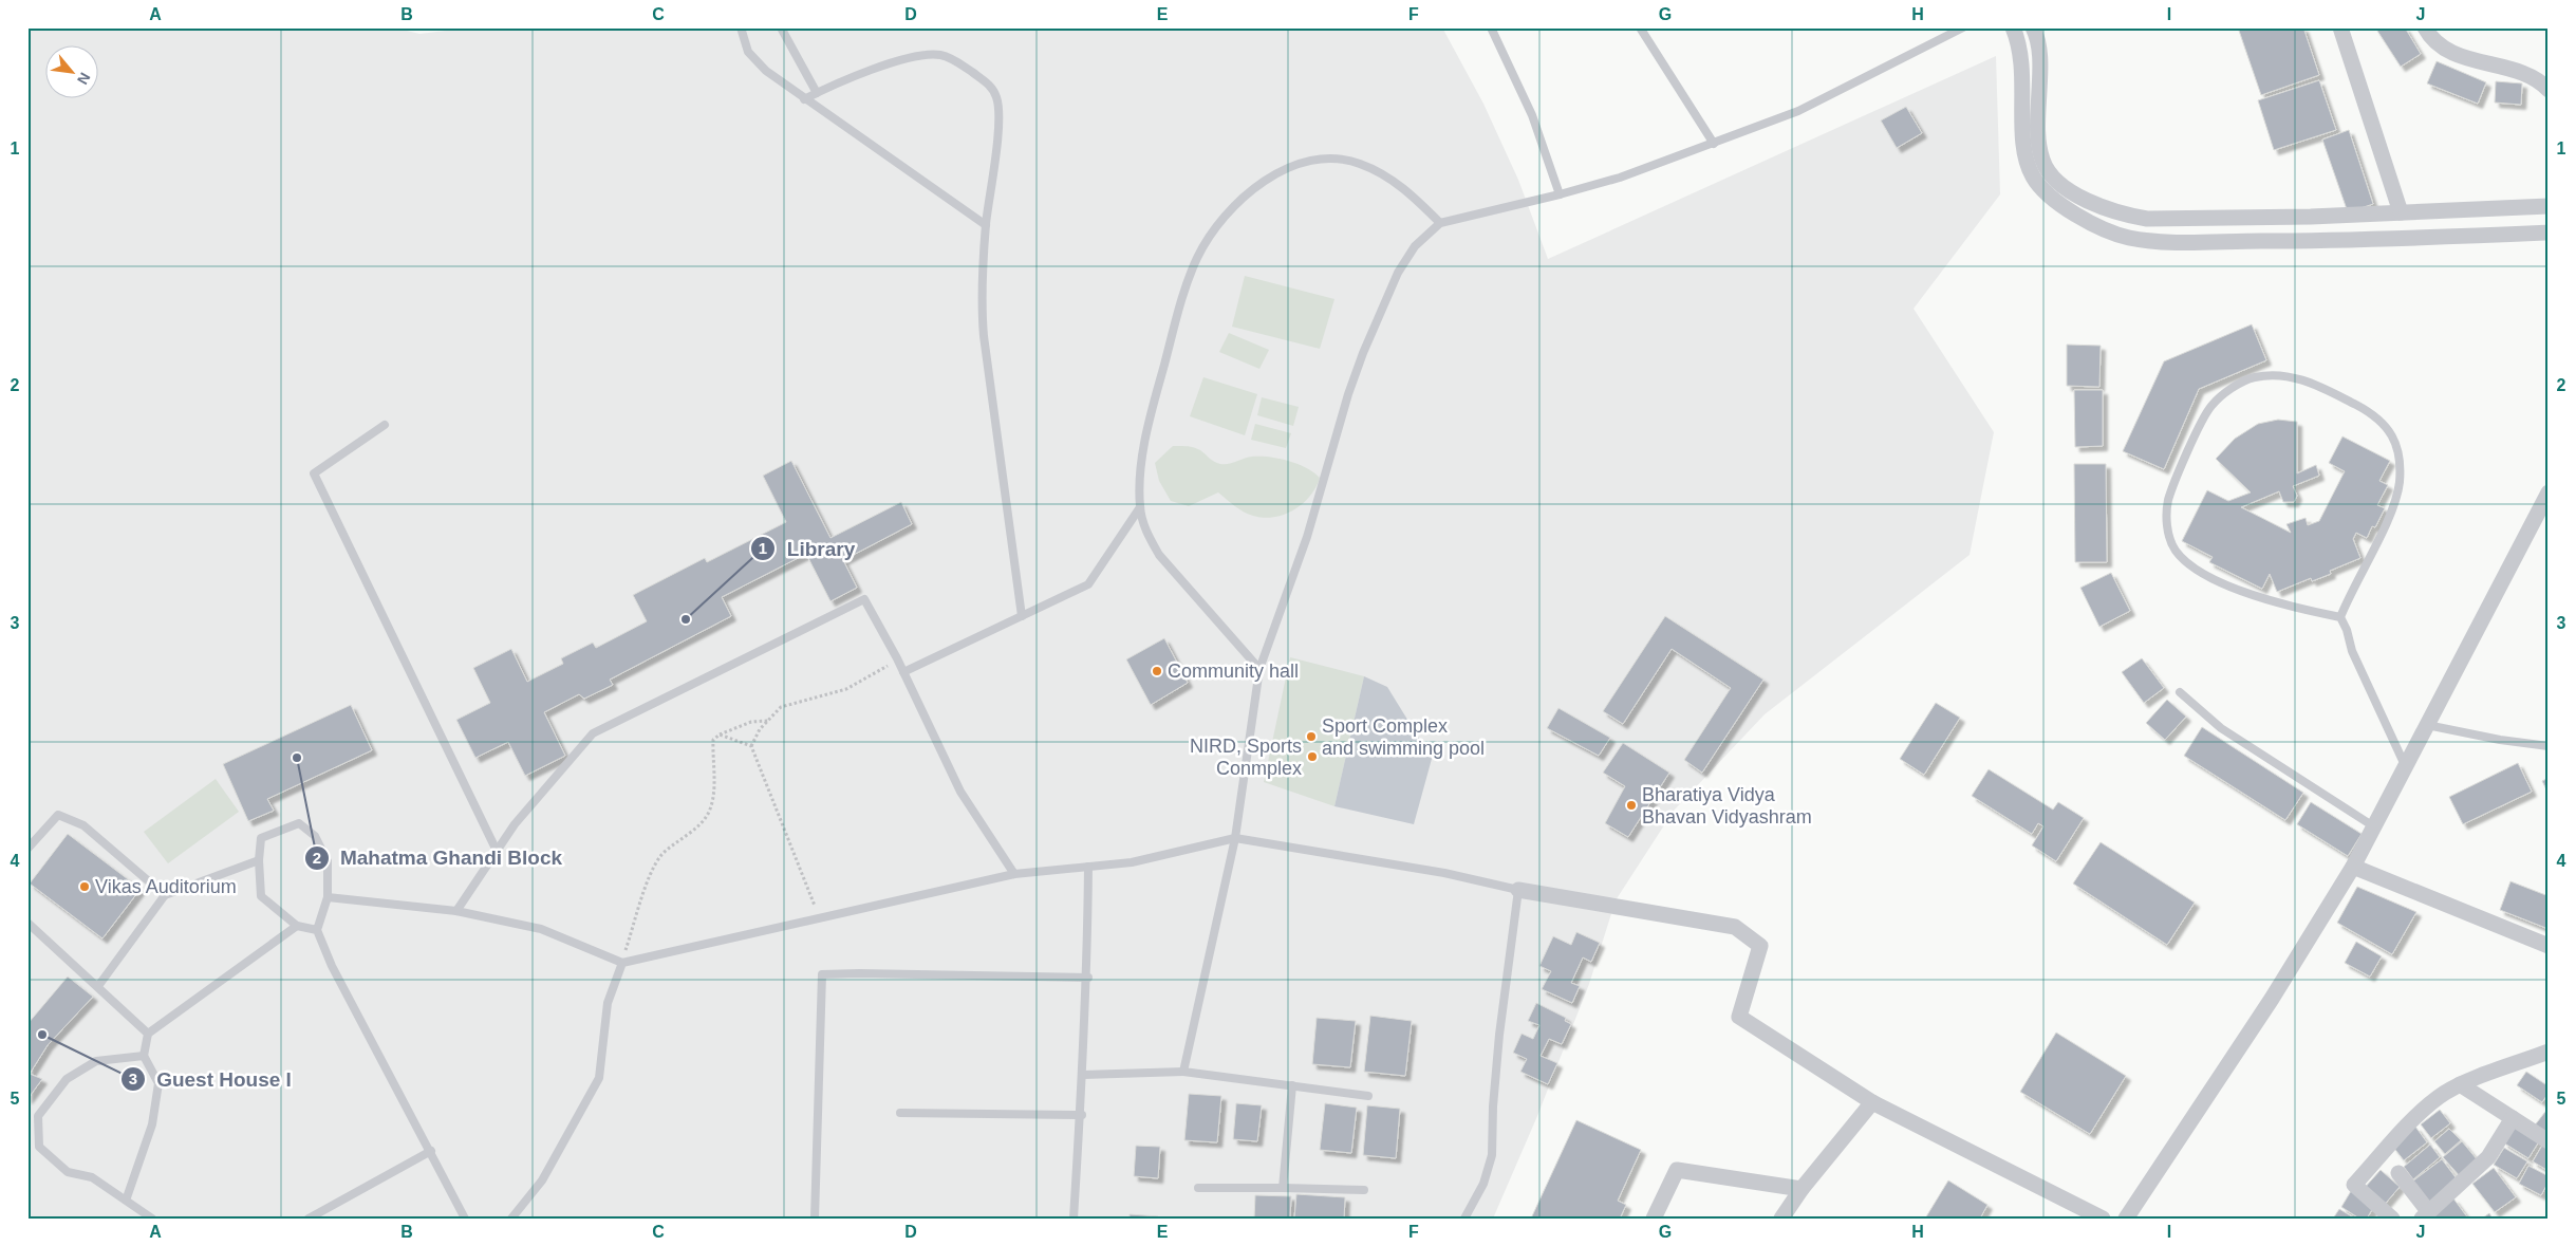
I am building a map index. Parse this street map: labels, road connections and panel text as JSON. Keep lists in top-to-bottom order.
{
  "places": [
    "Library",
    "Community hall",
    "Sport Complex and swimming pool",
    "NIRD, Sports Conmplex",
    "Mahatma Ghandi Block",
    "Bharatiya Vidya Bhavan Vidyashram",
    "Vikas Auditorium",
    "Guest House I"
  ],
  "north": "bottom right",
  "grid": {
    "columns": [
      "A",
      "B",
      "C",
      "D",
      "E",
      "F",
      "G",
      "H",
      "I",
      "J"
    ],
    "rows": [
      "1",
      "2",
      "3",
      "4",
      "5"
    ]
  }
}
